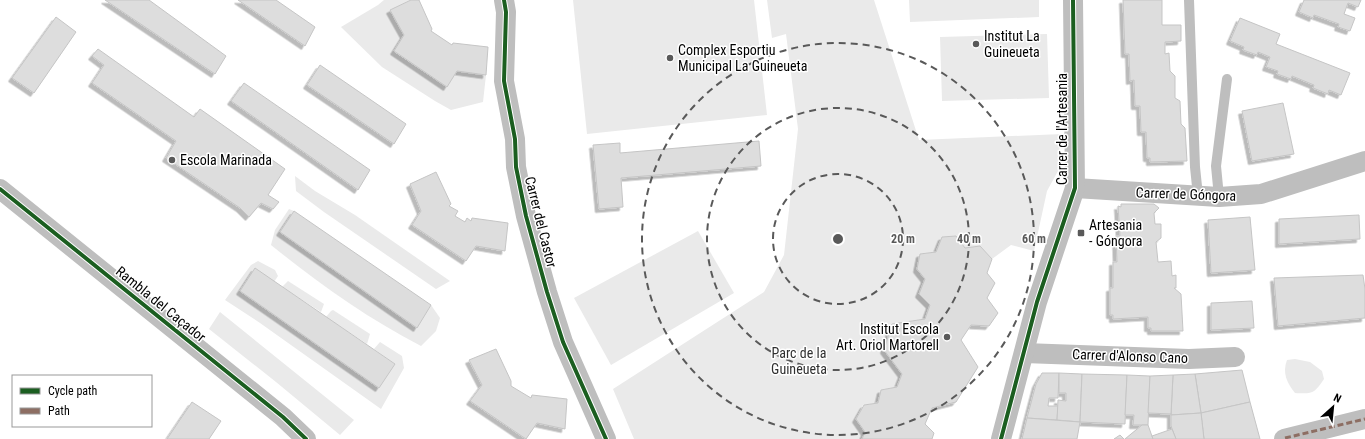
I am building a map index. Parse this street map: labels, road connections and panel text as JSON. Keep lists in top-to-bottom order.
{
  "streets": {
    "street": [
      "Carrer de l'Artesania",
      "Carrer de Góngora",
      "Carrer del Castor",
      "Rambla del Caçador",
      "Carrer d'Alonso Cano"
    ]
  },
  "crossings": [
    ["Carrer de l'Artesania", "Carrer de Góngora"],
    ["Carrer de l'Artesania", "Carrer d'Alonso Cano"]
  ],
  "parks": ["Parc de la Guineueta"],
  "places": {
    "other": [
      "Institut La Guineueta",
      "Complex Esportiu Municipal La Guineueta",
      "Escola Marinada",
      "Institut Escola Art. Oriol Martorell"
    ],
    "transit": ["Artesania - Góngora"]
  },
  "legend": ["Cycle path", "Path"],
  "north": "top right",
  "rings": ["20 m", "40 m", "60 m"]
}
